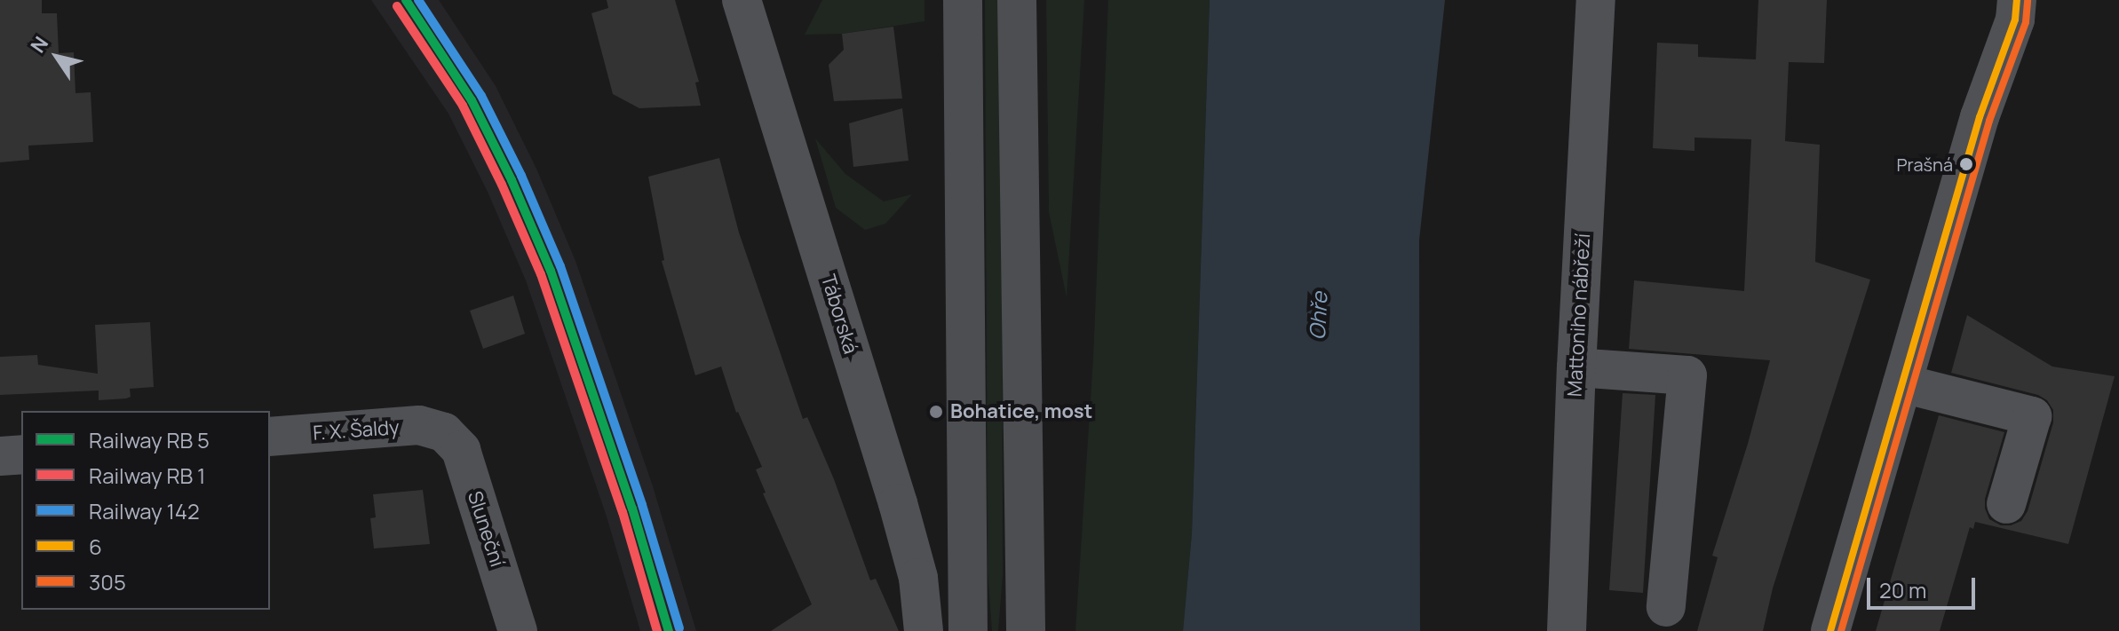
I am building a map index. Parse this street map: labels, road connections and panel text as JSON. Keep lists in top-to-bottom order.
{
  "streets": {
    "street": [
      "Táborská",
      "Mattoniho nábřeží",
      "F. X. Šaldy",
      "Sluneční"
    ]
  },
  "crossings": [
    ["F. X. Šaldy", "Sluneční"]
  ],
  "water": ["Ohře"],
  "places": ["Prašná", "Bohatice, most"],
  "lines": ["rail line 142", "transit line 6", "transit line 305"],
  "legend": [
    "Railway RB 5",
    "Railway RB 1",
    "Railway 142",
    "6",
    "305"
  ],
  "scale_bar": "20 m",
  "north": "top left"
}
